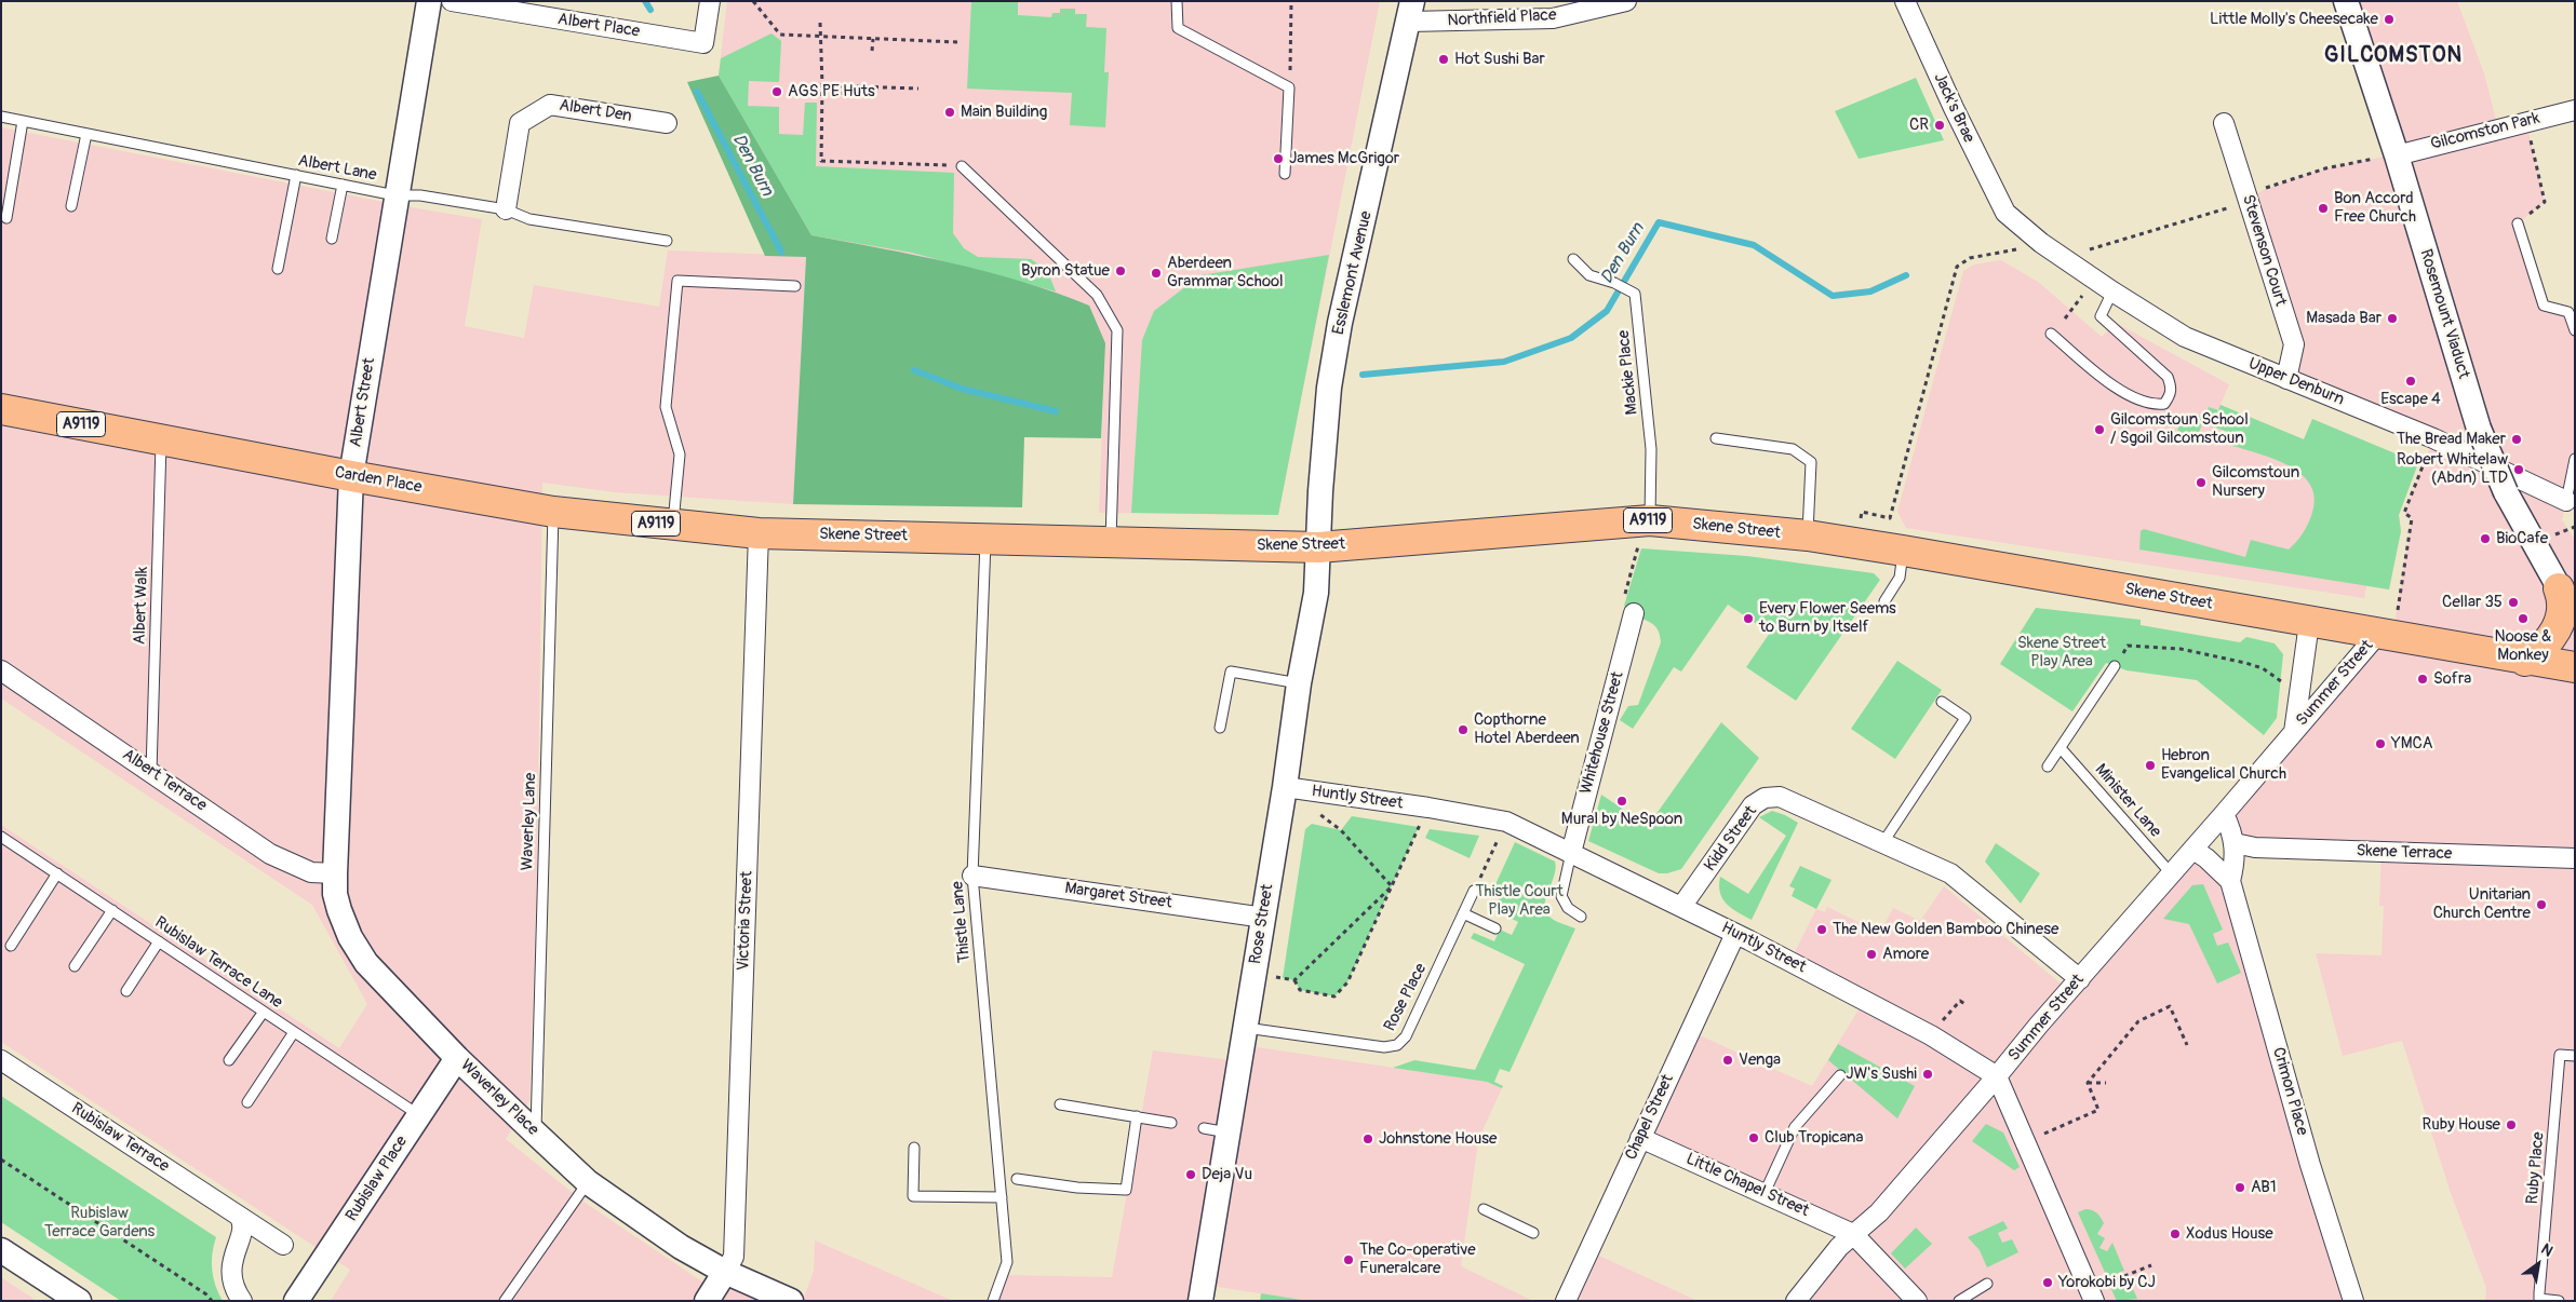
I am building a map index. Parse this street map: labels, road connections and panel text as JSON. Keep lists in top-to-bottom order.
{
  "streets": {
    "main road": ["A9119", "Carden Place", "Skene Street"],
    "street": [
      "Northfield Place",
      "Albert Place",
      "Jack's Brae",
      "Albert Den",
      "Gilcomston Park",
      "Stevenson Court",
      "Esslemont Avenue",
      "Rosemount Viaduct",
      "Upper Denburn",
      "Albert Street",
      "Summer Street",
      "Whitehouse Street",
      "Albert Terrace",
      "Huntly Street",
      "Kidd Street",
      "Skene Terrace",
      "Margaret Street",
      "Victoria Street",
      "Rose Street",
      "Crimon Place",
      "Waverley Place",
      "Chapel Street",
      "Rubislaw Terrace",
      "Rubislaw Place",
      "Little Chapel Street"
    ],
    "lane": [
      "Albert Lane",
      "Mackie Place",
      "Albert Walk",
      "Minister Lane",
      "Waverley Lane",
      "Thistle Lane",
      "Rubislaw Terrace Lane",
      "Rose Place",
      "Ruby Place"
    ]
  },
  "crossings": [
    ["Northfield Place", "Esslemont Avenue"],
    ["Jack's Brae", "Upper Denburn"],
    ["Albert Den", "Albert Lane"],
    ["Gilcomston Park", "Rosemount Viaduct"],
    ["Albert Lane", "Albert Street"],
    ["Stevenson Court", "Upper Denburn"],
    ["Esslemont Avenue", "Skene Street"],
    ["Esslemont Avenue", "Rose Street"],
    ["Mackie Place", "Skene Street"],
    ["Albert Street", "Carden Place"],
    ["Albert Street", "Albert Terrace"],
    ["Albert Street", "Waverley Place"],
    ["Carden Place", "Skene Street"],
    ["Carden Place", "Albert Walk"],
    ["Carden Place", "Waverley Lane"],
    ["Carden Place", "Victoria Street"],
    ["Skene Street", "Summer Street"],
    ["Skene Street", "Victoria Street"],
    ["Skene Street", "Thistle Lane"],
    ["Skene Street", "Rose Street"],
    ["Albert Walk", "Albert Terrace"],
    ["Summer Street", "Huntly Street"],
    ["Summer Street", "Minister Lane"],
    ["Summer Street", "Kidd Street"],
    ["Summer Street", "Crimon Place"],
    ["Summer Street", "Little Chapel Street"],
    ["Whitehouse Street", "Huntly Street"],
    ["Albert Terrace", "Waverley Place"],
    ["Huntly Street", "Kidd Street"],
    ["Huntly Street", "Rose Street"],
    ["Huntly Street", "Chapel Street"],
    ["Waverley Lane", "Waverley Place"],
    ["Skene Terrace", "Crimon Place"],
    ["Margaret Street", "Thistle Lane"],
    ["Margaret Street", "Rose Street"],
    ["Victoria Street", "Waverley Place"],
    ["Rose Street", "Rose Place"],
    ["Rubislaw Terrace Lane", "Rubislaw Place"],
    ["Waverley Place", "Rubislaw Place"],
    ["Chapel Street", "Little Chapel Street"]
  ],
  "districts": ["GILCOMSTON"],
  "water": ["Den Burn"],
  "parks": ["Skene Street Play Area", "Thistle Court Play Area", "Rubislaw Terrace Gardens"],
  "places": [
    "Little Molly's Cheesecake",
    "Hot Sushi Bar",
    "AGS PE Huts",
    "Main Building",
    "CR",
    "James McGrigor",
    "Bon Accord Free Church",
    "Byron Statue",
    "Aberdeen Grammar School",
    "Masada Bar",
    "Escape 4",
    "Gilcomstoun School / Sgoil Gilcomstoun",
    "The Bread Maker",
    "Robert Whitelaw (Abdn) LTD",
    "Gilcomstoun Nursery",
    "BioCafe",
    "Cellar 35",
    "Every Flower Seems to Burn by Itself",
    "Noose & Monkey",
    "Sofra",
    "Copthorne Hotel Aberdeen",
    "YMCA",
    "Hebron Evangelical Church",
    "Mural by NeSpoon",
    "Unitarian Church Centre",
    "The New Golden Bamboo Chinese",
    "Amore",
    "Venga",
    "JW's Sushi",
    "Ruby House",
    "Club Tropicana",
    "Johnstone House",
    "Deja Vu",
    "AB1",
    "Xodus House",
    "The Co-operative Funeralcare",
    "Yorokobi by CJ"
  ],
  "north": "top right"
}
